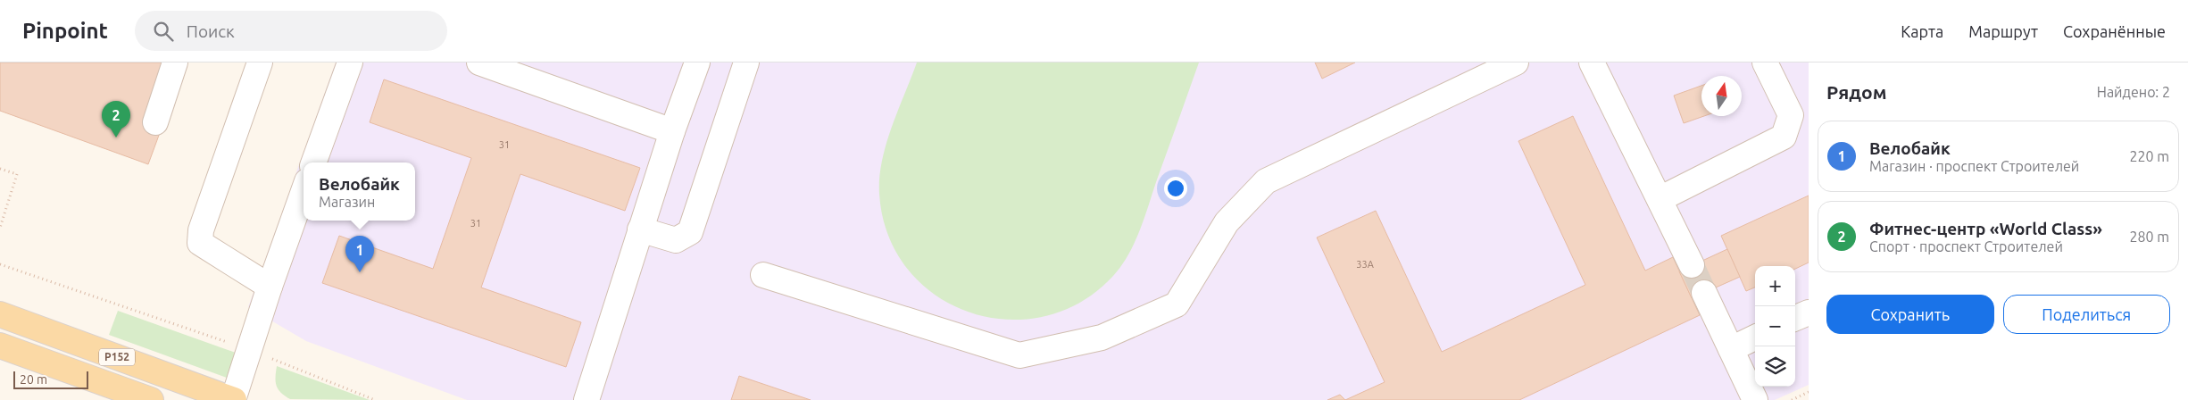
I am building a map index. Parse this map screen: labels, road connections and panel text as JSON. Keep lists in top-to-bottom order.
{
  "streets": {
    "main road": ["Р152"]
  },
  "house_numbers": ["31", "31", "33А"],
  "scale_bar": "20 m",
  "north": "top",
  "page": {
    "header": "Pinpoint",
    "search": "Поиск",
    "nav": ["Карта", "Маршрут", "Сохранённые"],
    "heading": ["Рядом", "Найдено: 2"],
    "pins": ["2", "1"],
    "list": [
      {
        "mark": "1",
        "name": "Велобайк",
        "note": "Магазин · проспект Строителей",
        "value": "220 m"
      },
      {
        "mark": "2",
        "name": "Фитнес-центр «World Class»",
        "note": "Спорт · проспект Строителей",
        "value": "280 m"
      }
    ],
    "popup": ["Велобайк", "Магазин"],
    "map_buttons": ["+", "−"],
    "buttons": ["Сохранить", "Поделиться"],
    "scale": "20 m"
  }
}
